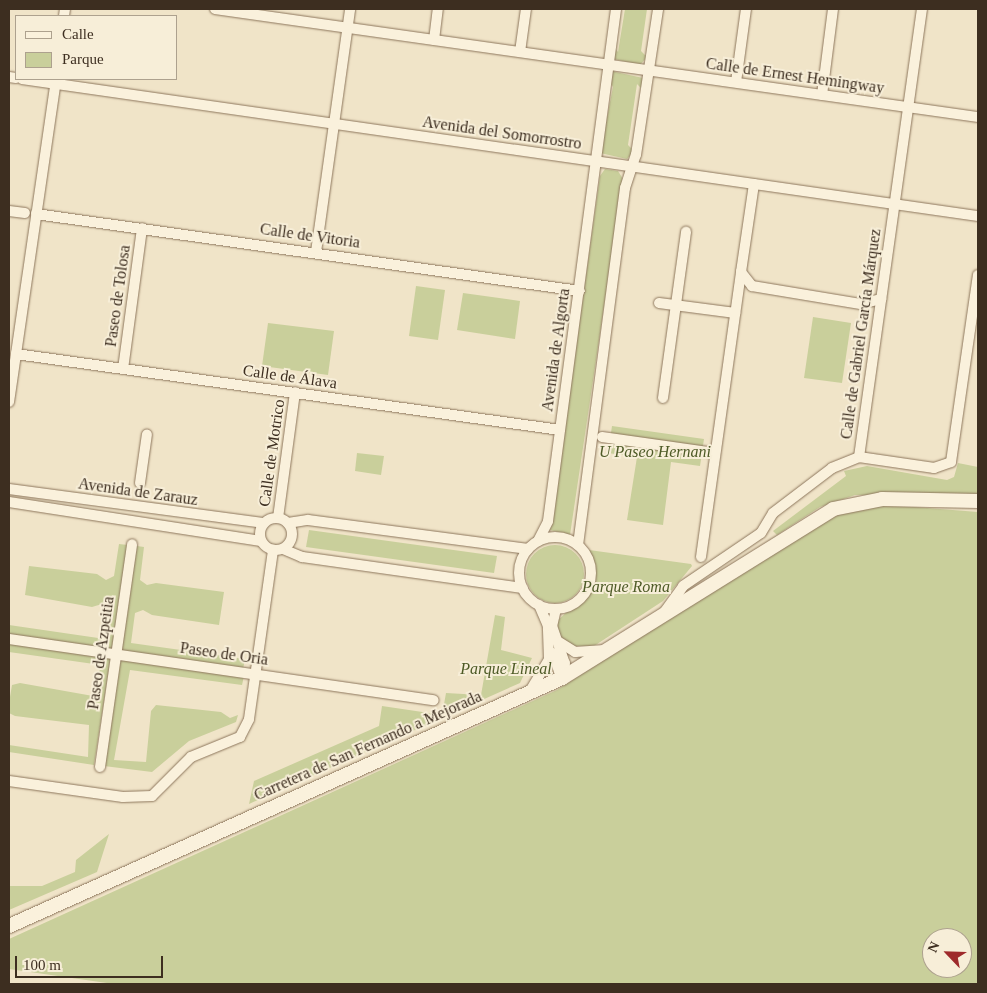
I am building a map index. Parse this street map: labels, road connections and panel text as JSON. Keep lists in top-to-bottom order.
{
  "streets": {
    "street": [
      "Calle de Ernest Hemingway",
      "Avenida del Somorrostro",
      "Calle de Vitoria",
      "Paseo de Tolosa",
      "Calle de Gabriel García Márquez",
      "Avenida de Algorta",
      "Calle de Álava",
      "Calle de Motrico",
      "Avenida de Zarauz",
      "Paseo de Azpeitia",
      "Paseo de Oria",
      "Carretera de San Fernando a Mejorada"
    ]
  },
  "crossings": [
    ["Calle de Ernest Hemingway", "Calle de Gabriel García Márquez"],
    ["Calle de Ernest Hemingway", "Avenida de Algorta"],
    ["Avenida del Somorrostro", "Calle de Gabriel García Márquez"],
    ["Avenida del Somorrostro", "Avenida de Algorta"],
    ["Calle de Vitoria", "Paseo de Tolosa"],
    ["Calle de Vitoria", "Avenida de Algorta"],
    ["Paseo de Tolosa", "Calle de Álava"],
    ["Calle de Gabriel García Márquez", "Carretera de San Fernando a Mejorada"],
    ["Avenida de Algorta", "Calle de Álava"],
    ["Avenida de Algorta", "Avenida de Zarauz"],
    ["Calle de Álava", "Calle de Motrico"],
    ["Calle de Motrico", "Avenida de Zarauz"],
    ["Paseo de Azpeitia", "Paseo de Oria"]
  ],
  "parks": ["U Paseo Hernani", "Parque Roma", "Parque Lineal"],
  "legend": ["Calle", "Parque"],
  "scale_bar": "100 m",
  "north": "top left"
}
